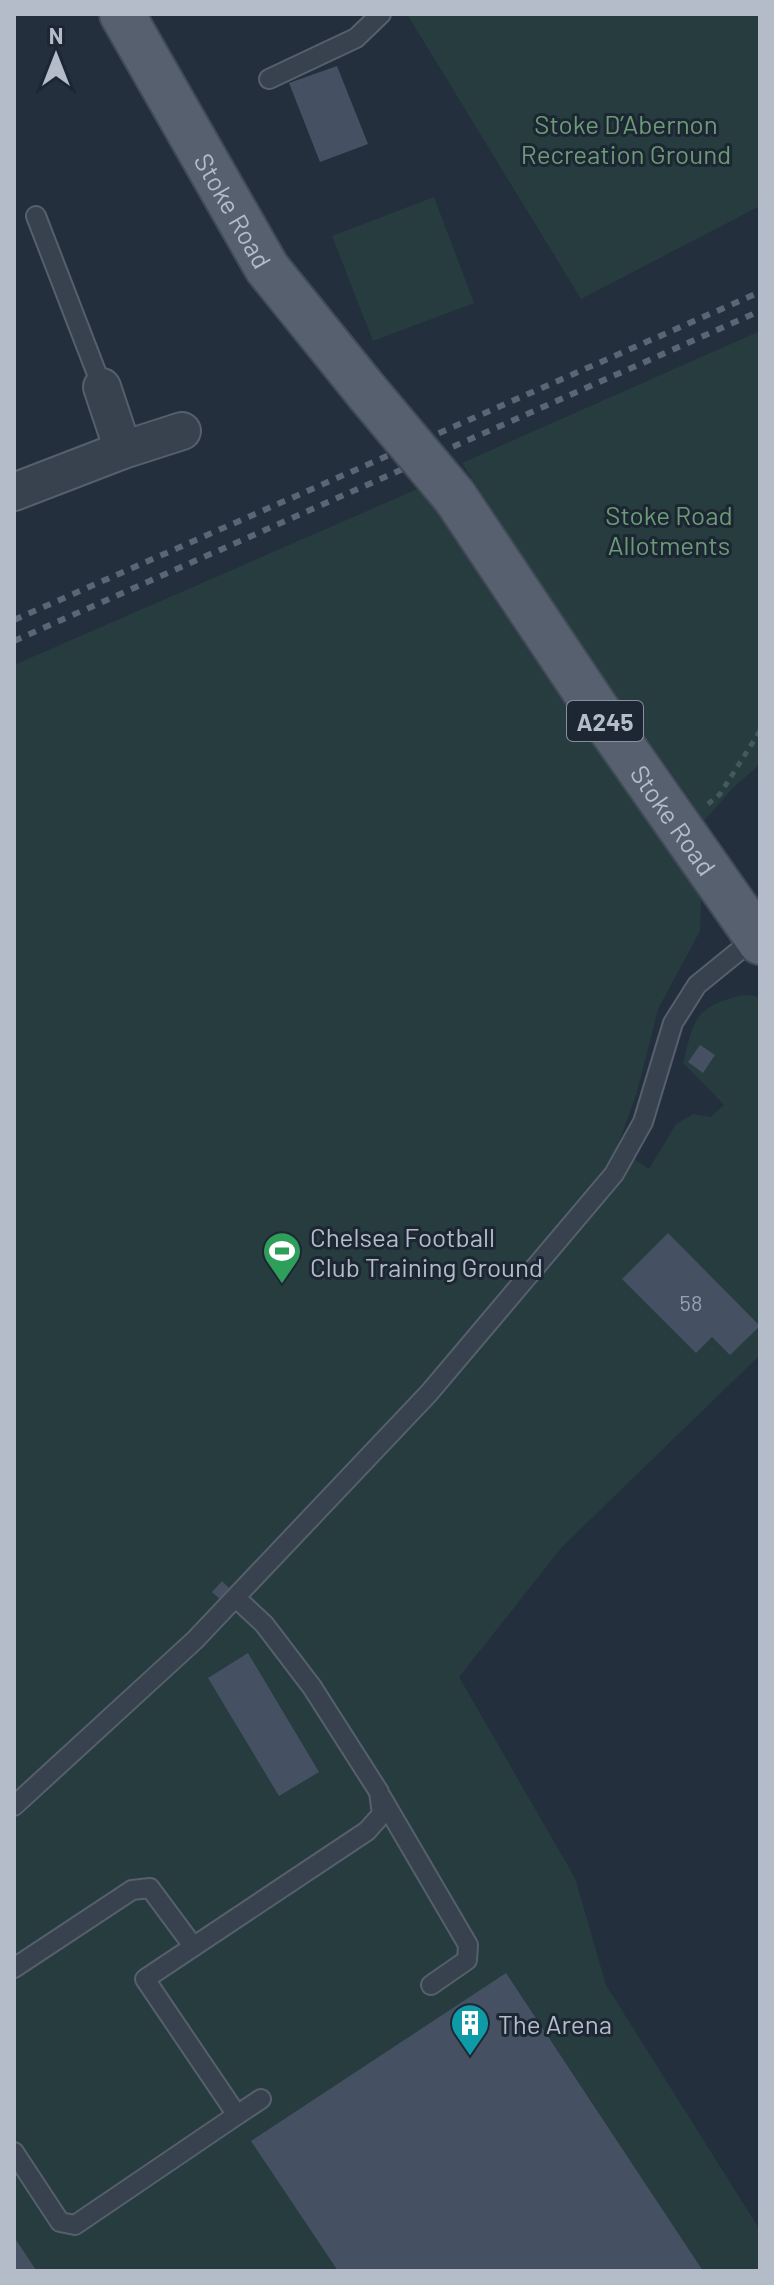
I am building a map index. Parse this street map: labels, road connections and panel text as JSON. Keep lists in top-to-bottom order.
{
  "streets": {
    "main road": ["Stoke Road", "A245"]
  },
  "parks": ["Stoke D’Abernon Recreation Ground", "Stoke Road Allotments"],
  "places": {
    "sports": ["Chelsea Football Club Training Ground"],
    "building": ["The Arena"]
  },
  "house_numbers": ["58"],
  "north": "top"
}
